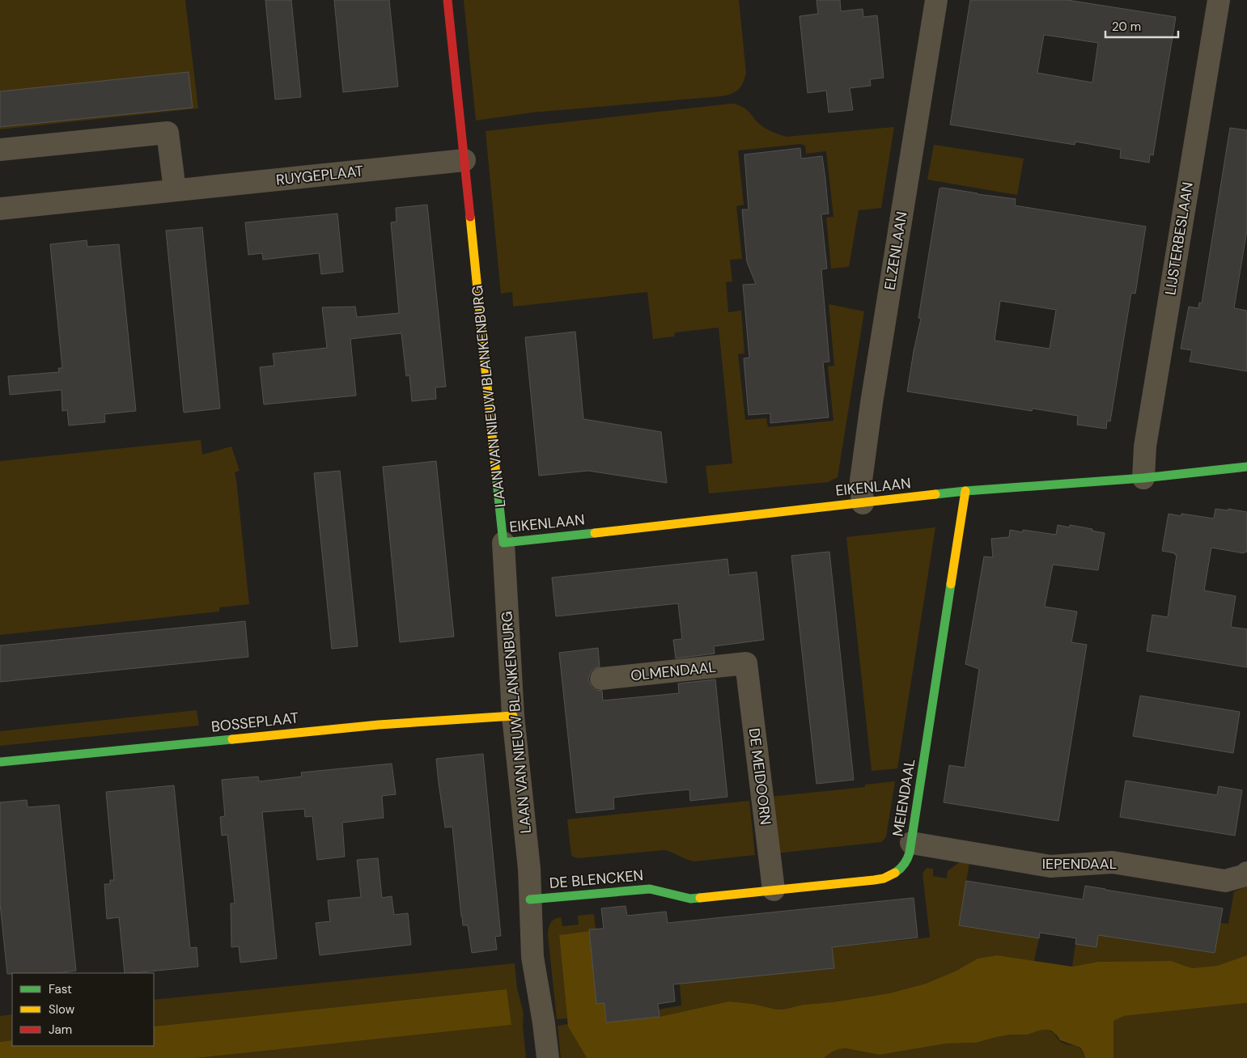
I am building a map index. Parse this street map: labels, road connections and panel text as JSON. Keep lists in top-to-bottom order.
{
  "streets": {
    "street": [
      "RUYGEPLAAT",
      "LIJSTERBESLAAN",
      "ELZENLAAN",
      "LAAN VAN NIEUW BLANKENBURG",
      "EIKENLAAN",
      "OLMENDAAL",
      "BOSSEPLAAT",
      "DE MEIDOORN",
      "MEIENDAAL",
      "IEPENDAAL",
      "DE BLENCKEN"
    ]
  },
  "crossings": [
    ["RUYGEPLAAT", "LAAN VAN NIEUW BLANKENBURG"],
    ["LIJSTERBESLAAN", "EIKENLAAN"],
    ["ELZENLAAN", "EIKENLAAN"],
    ["LAAN VAN NIEUW BLANKENBURG", "EIKENLAAN"],
    ["LAAN VAN NIEUW BLANKENBURG", "BOSSEPLAAT"],
    ["LAAN VAN NIEUW BLANKENBURG", "DE BLENCKEN"],
    ["EIKENLAAN", "MEIENDAAL"],
    ["OLMENDAAL", "DE MEIDOORN"],
    ["DE MEIDOORN", "MEIENDAAL"],
    ["MEIENDAAL", "IEPENDAAL"],
    ["MEIENDAAL", "DE BLENCKEN"]
  ],
  "legend": ["Fast", "Slow", "Jam"],
  "scale_bar": "20 m"
}
